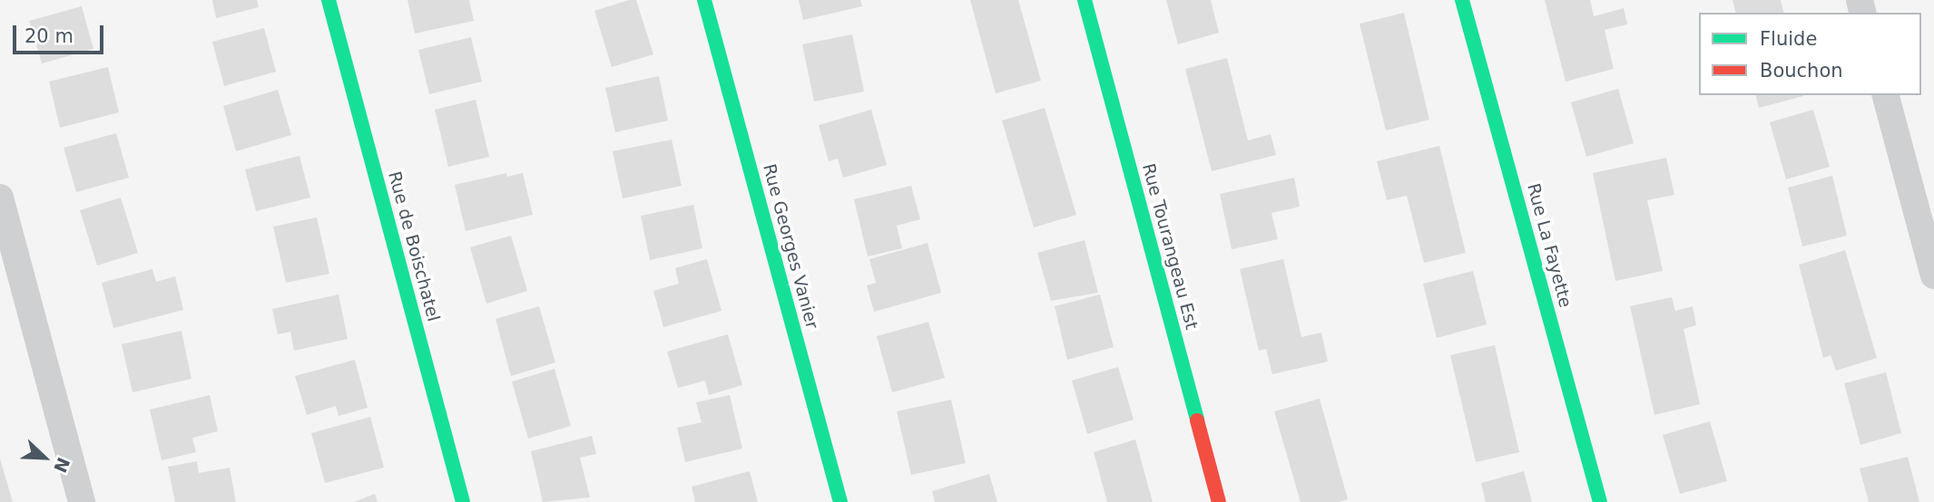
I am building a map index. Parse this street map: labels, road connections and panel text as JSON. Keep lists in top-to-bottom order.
{
  "streets": {
    "street": [
      "Rue La Fayette",
      "Rue de Boischatel",
      "Rue Georges Vanier",
      "Rue Tourangeau Est"
    ]
  },
  "legend": ["Fluide", "Bouchon"],
  "scale_bar": "20 m",
  "north": "bottom right"
}
